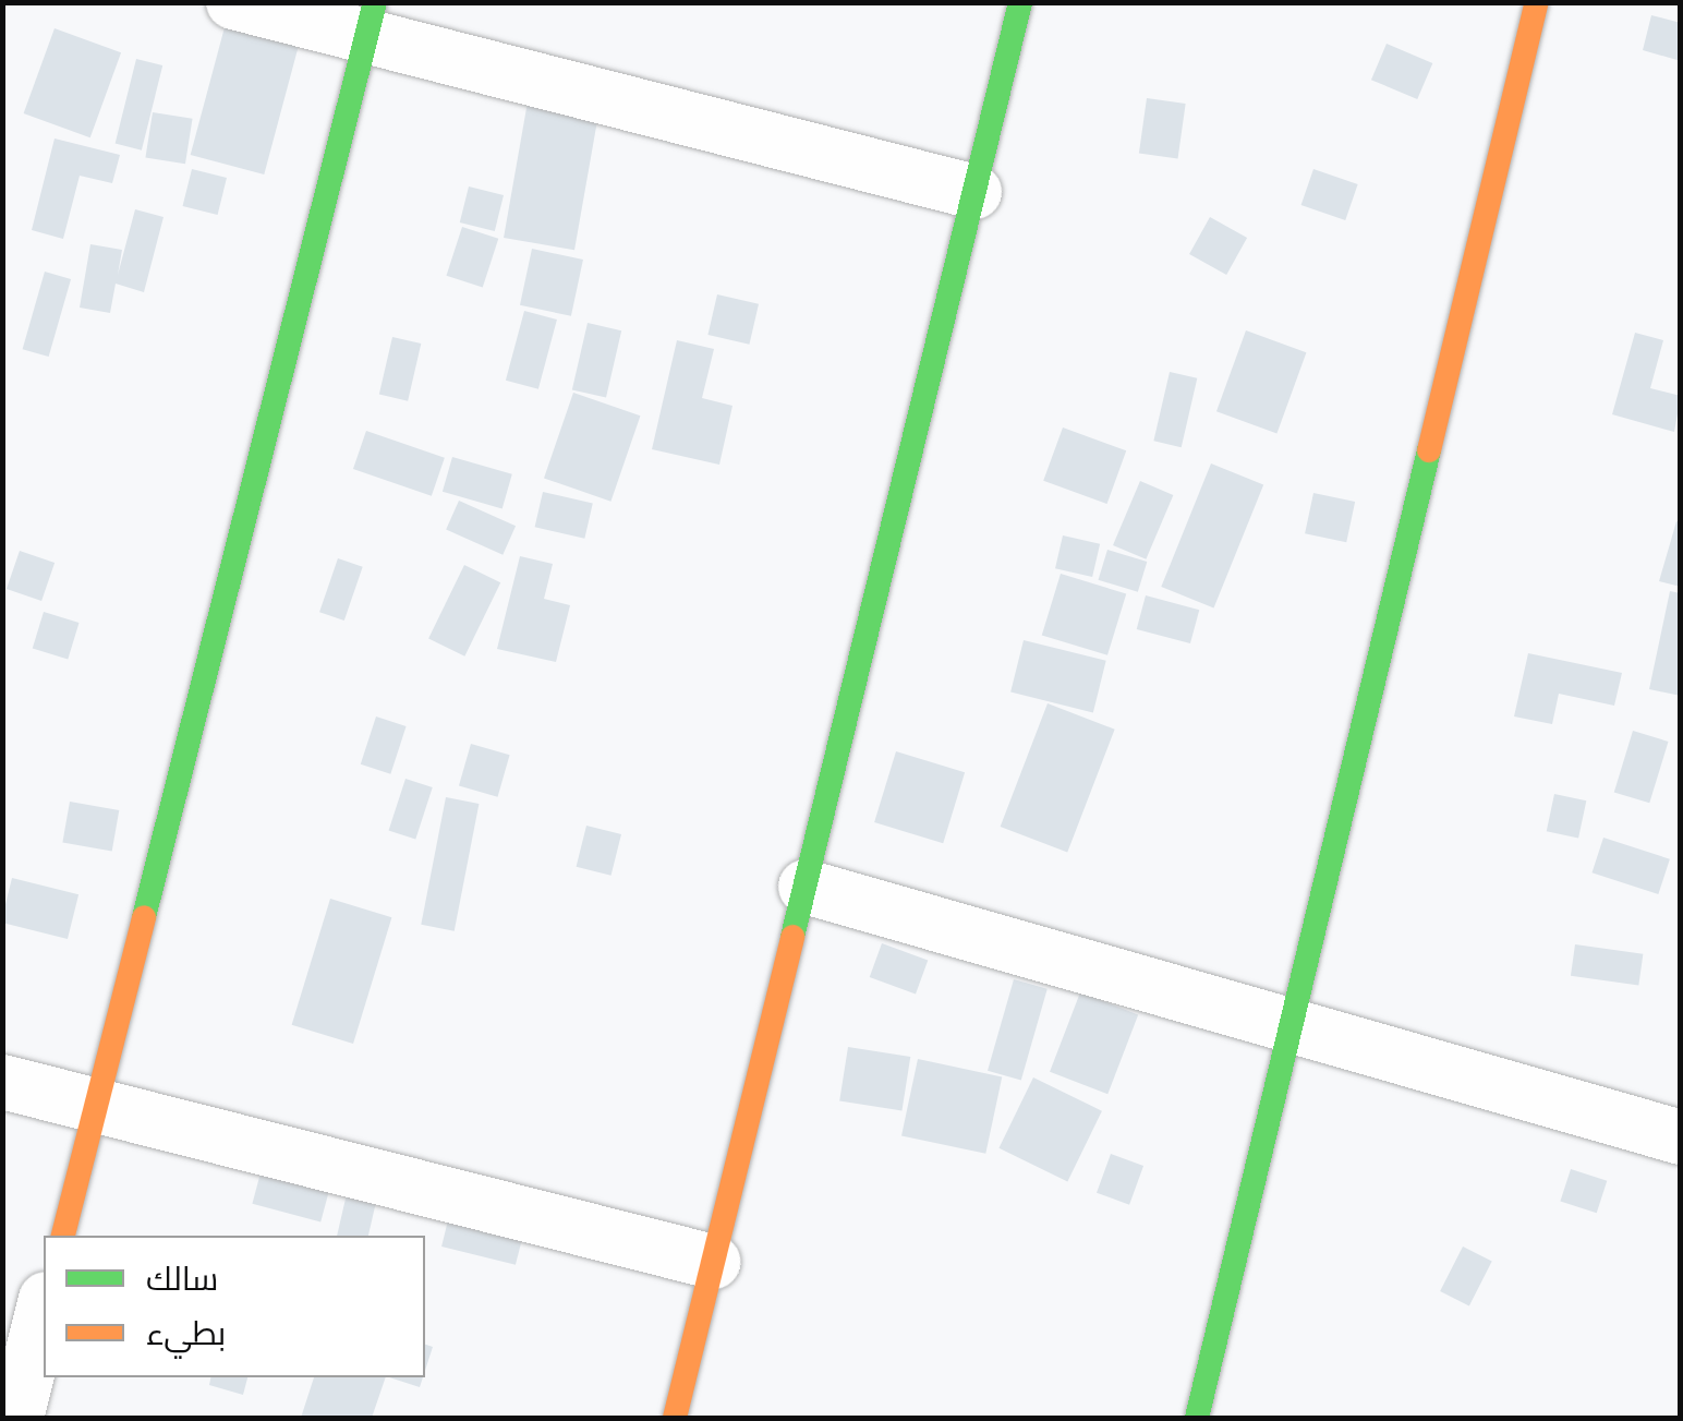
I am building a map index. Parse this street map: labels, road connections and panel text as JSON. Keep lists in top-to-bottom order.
{
  "legend": ["سالك", "بطيء"]
}
